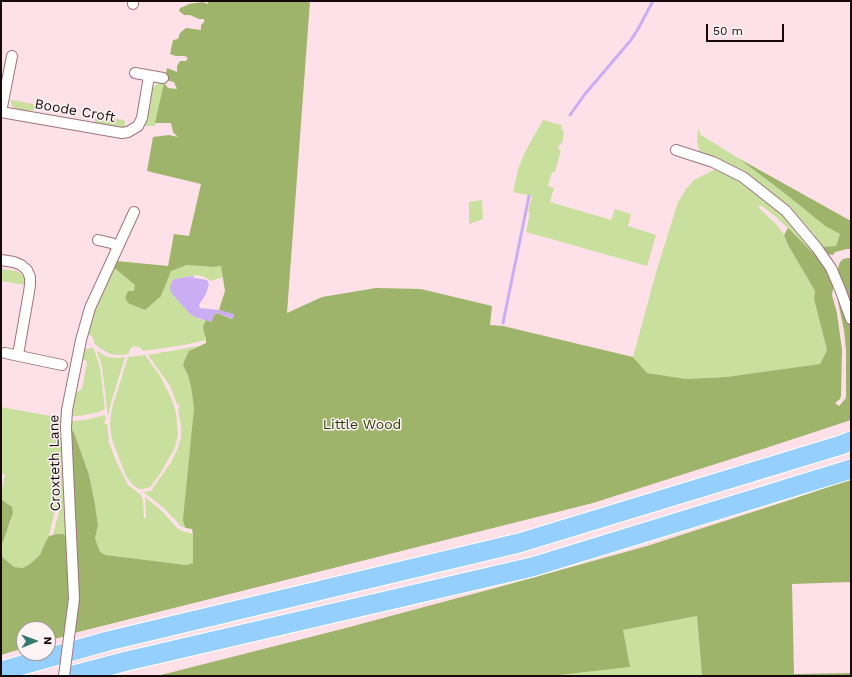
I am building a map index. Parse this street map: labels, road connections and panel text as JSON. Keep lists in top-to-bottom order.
{
  "streets": {
    "street": ["Boode Croft", "Croxteth Lane"]
  },
  "parks": ["Little Wood"],
  "scale_bar": "50 m",
  "north": "right"
}
